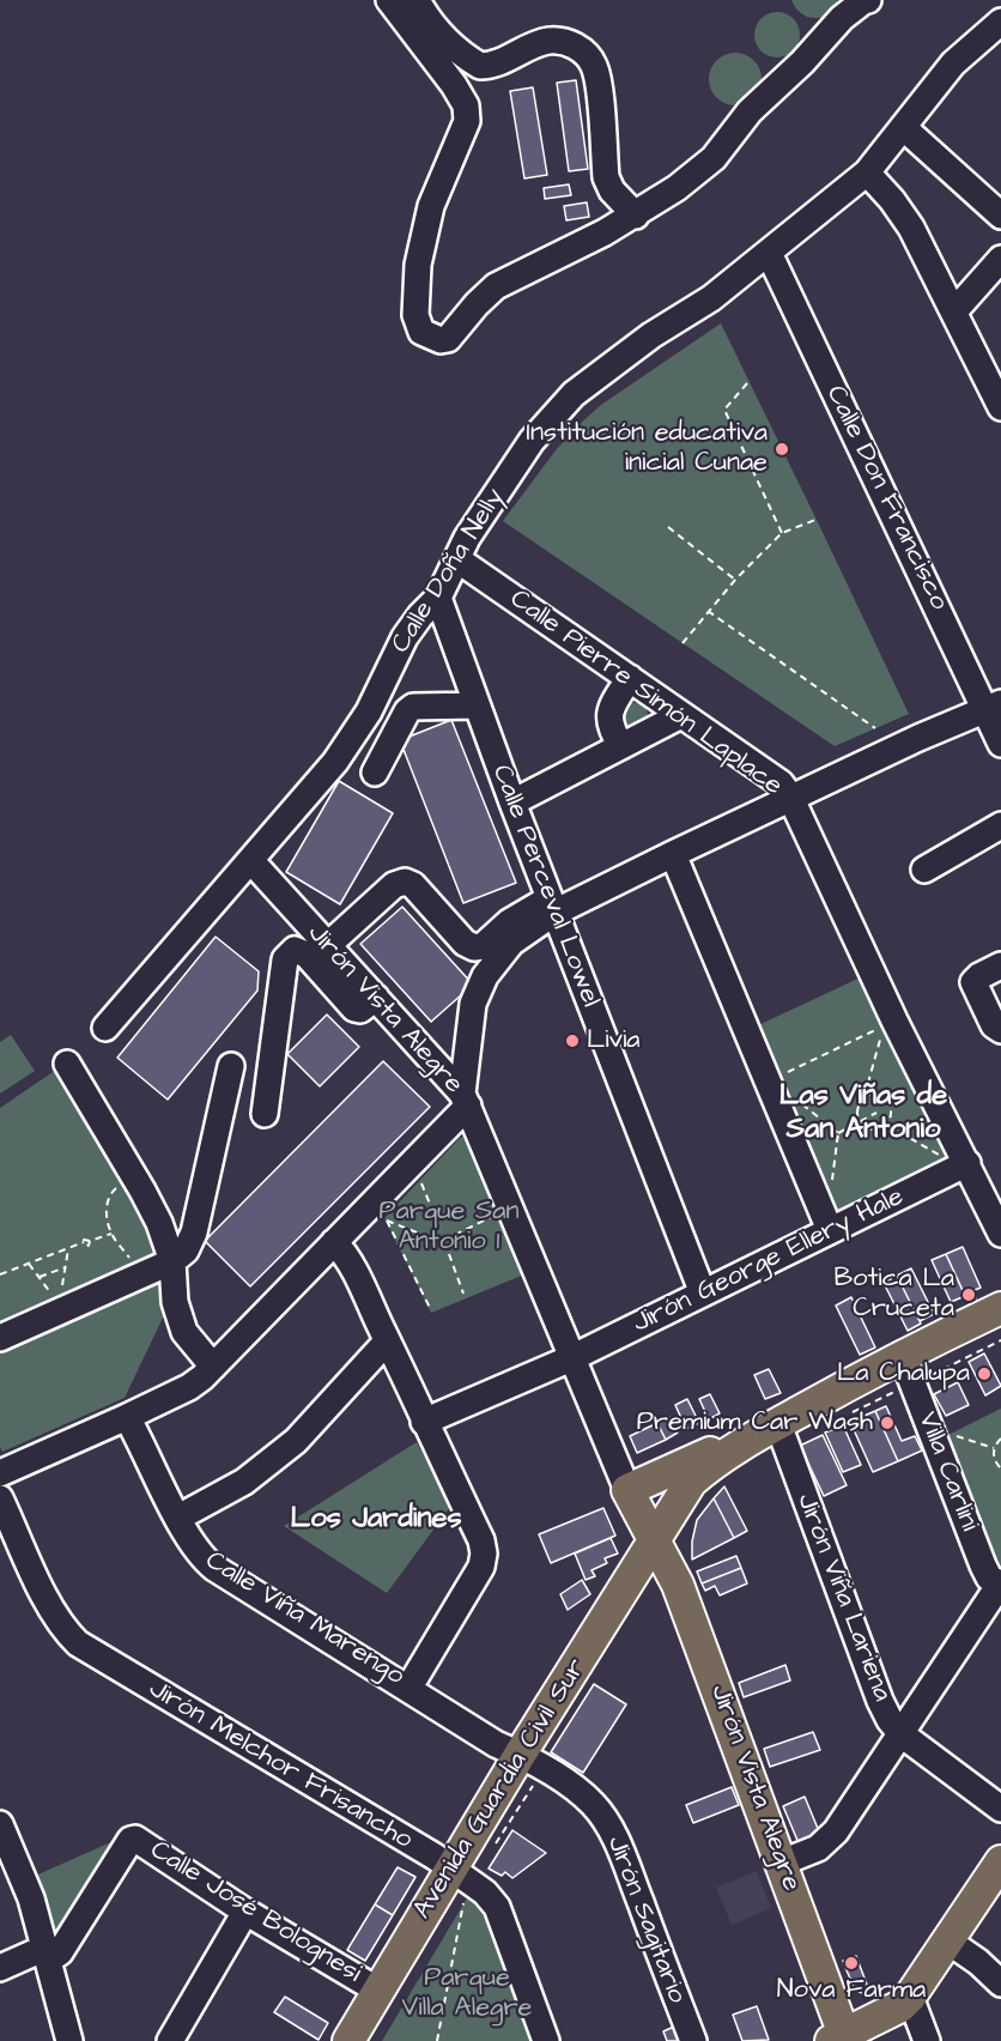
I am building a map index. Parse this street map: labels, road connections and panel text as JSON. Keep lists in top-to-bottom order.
{
  "streets": {
    "main road": ["Jirón Vista Alegre", "Avenida Guardia Civil Sur"],
    "street": [
      "Calle Don Francisco",
      "Calle Doña Nelly",
      "Calle Pierre Simón Laplace",
      "Calle Perceval Lowel",
      "Jirón George Ellery Hale",
      "Villa Carlini",
      "Jirón Viña Lariena",
      "Calle Viña Marengo",
      "Jirón Melchor Frisancho",
      "Calle José Bolognesi",
      "Jirón Sagitario"
    ]
  },
  "crossings": [
    ["Calle Don Francisco", "Calle Doña Nelly"],
    ["Calle Doña Nelly", "Calle Pierre Simón Laplace"],
    ["Calle Doña Nelly", "Calle Perceval Lowel"],
    ["Calle Doña Nelly", "Jirón Vista Alegre"],
    ["Calle Pierre Simón Laplace", "Jirón George Ellery Hale"],
    ["Calle Perceval Lowel", "Jirón George Ellery Hale"],
    ["Jirón Vista Alegre", "Jirón George Ellery Hale"],
    ["Jirón Vista Alegre", "Avenida Guardia Civil Sur"],
    ["Jirón George Ellery Hale", "Calle Viña Marengo"],
    ["Villa Carlini", "Avenida Guardia Civil Sur"],
    ["Jirón Viña Lariena", "Avenida Guardia Civil Sur"],
    ["Calle Viña Marengo", "Jirón Sagitario"],
    ["Jirón Melchor Frisancho", "Avenida Guardia Civil Sur"],
    ["Avenida Guardia Civil Sur", "Calle José Bolognesi"],
    ["Avenida Guardia Civil Sur", "Jirón Sagitario"]
  ],
  "districts": ["Las Viñas de San Antonio", "Los Jardines"],
  "parks": ["Parque San Antonio 1", "Parque Villa Alegre"],
  "places": [
    "Institución educativa inicial Cunae",
    "Livia",
    "Botica La Cruceta",
    "La Chalupa",
    "Premium Car Wash",
    "Nova Farma"
  ]
}
